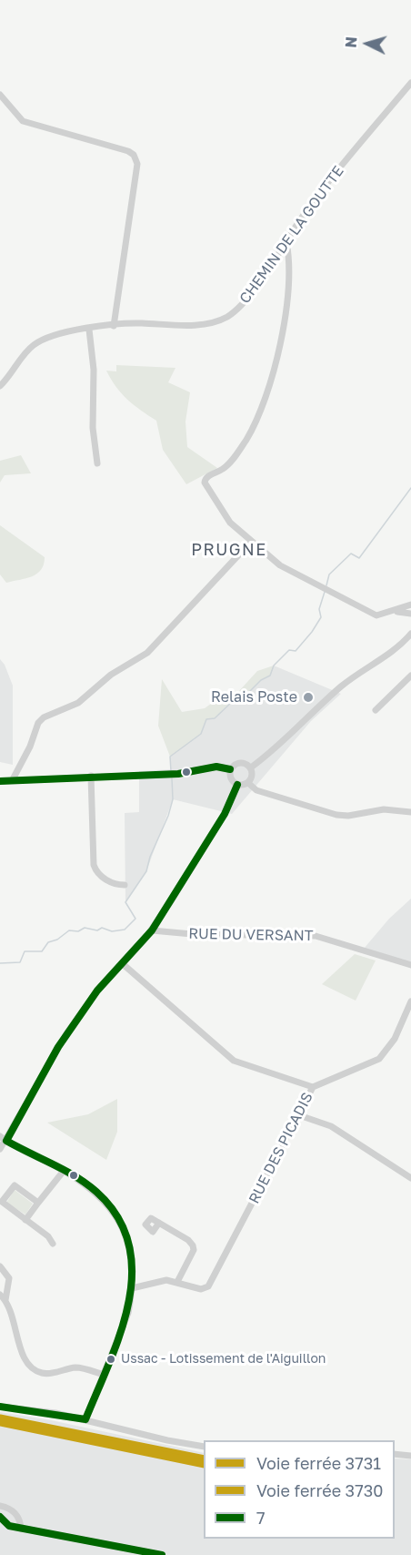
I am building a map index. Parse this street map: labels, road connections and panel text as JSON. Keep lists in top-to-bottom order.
{
  "streets": {
    "street": ["CHEMIN DE LA GOUTTE", "RUE DU VERSANT", "RUE DES PICADIS"]
  },
  "districts": ["PRUGNE"],
  "places": ["Relais Poste", "Ussac - Lotissement de l'Aiguillon"],
  "lines": ["transit line 7", "rail line 3731", "rail line 3730"],
  "legend": ["Voie ferrée 3731", "Voie ferrée 3730", "7"],
  "north": "left"
}
